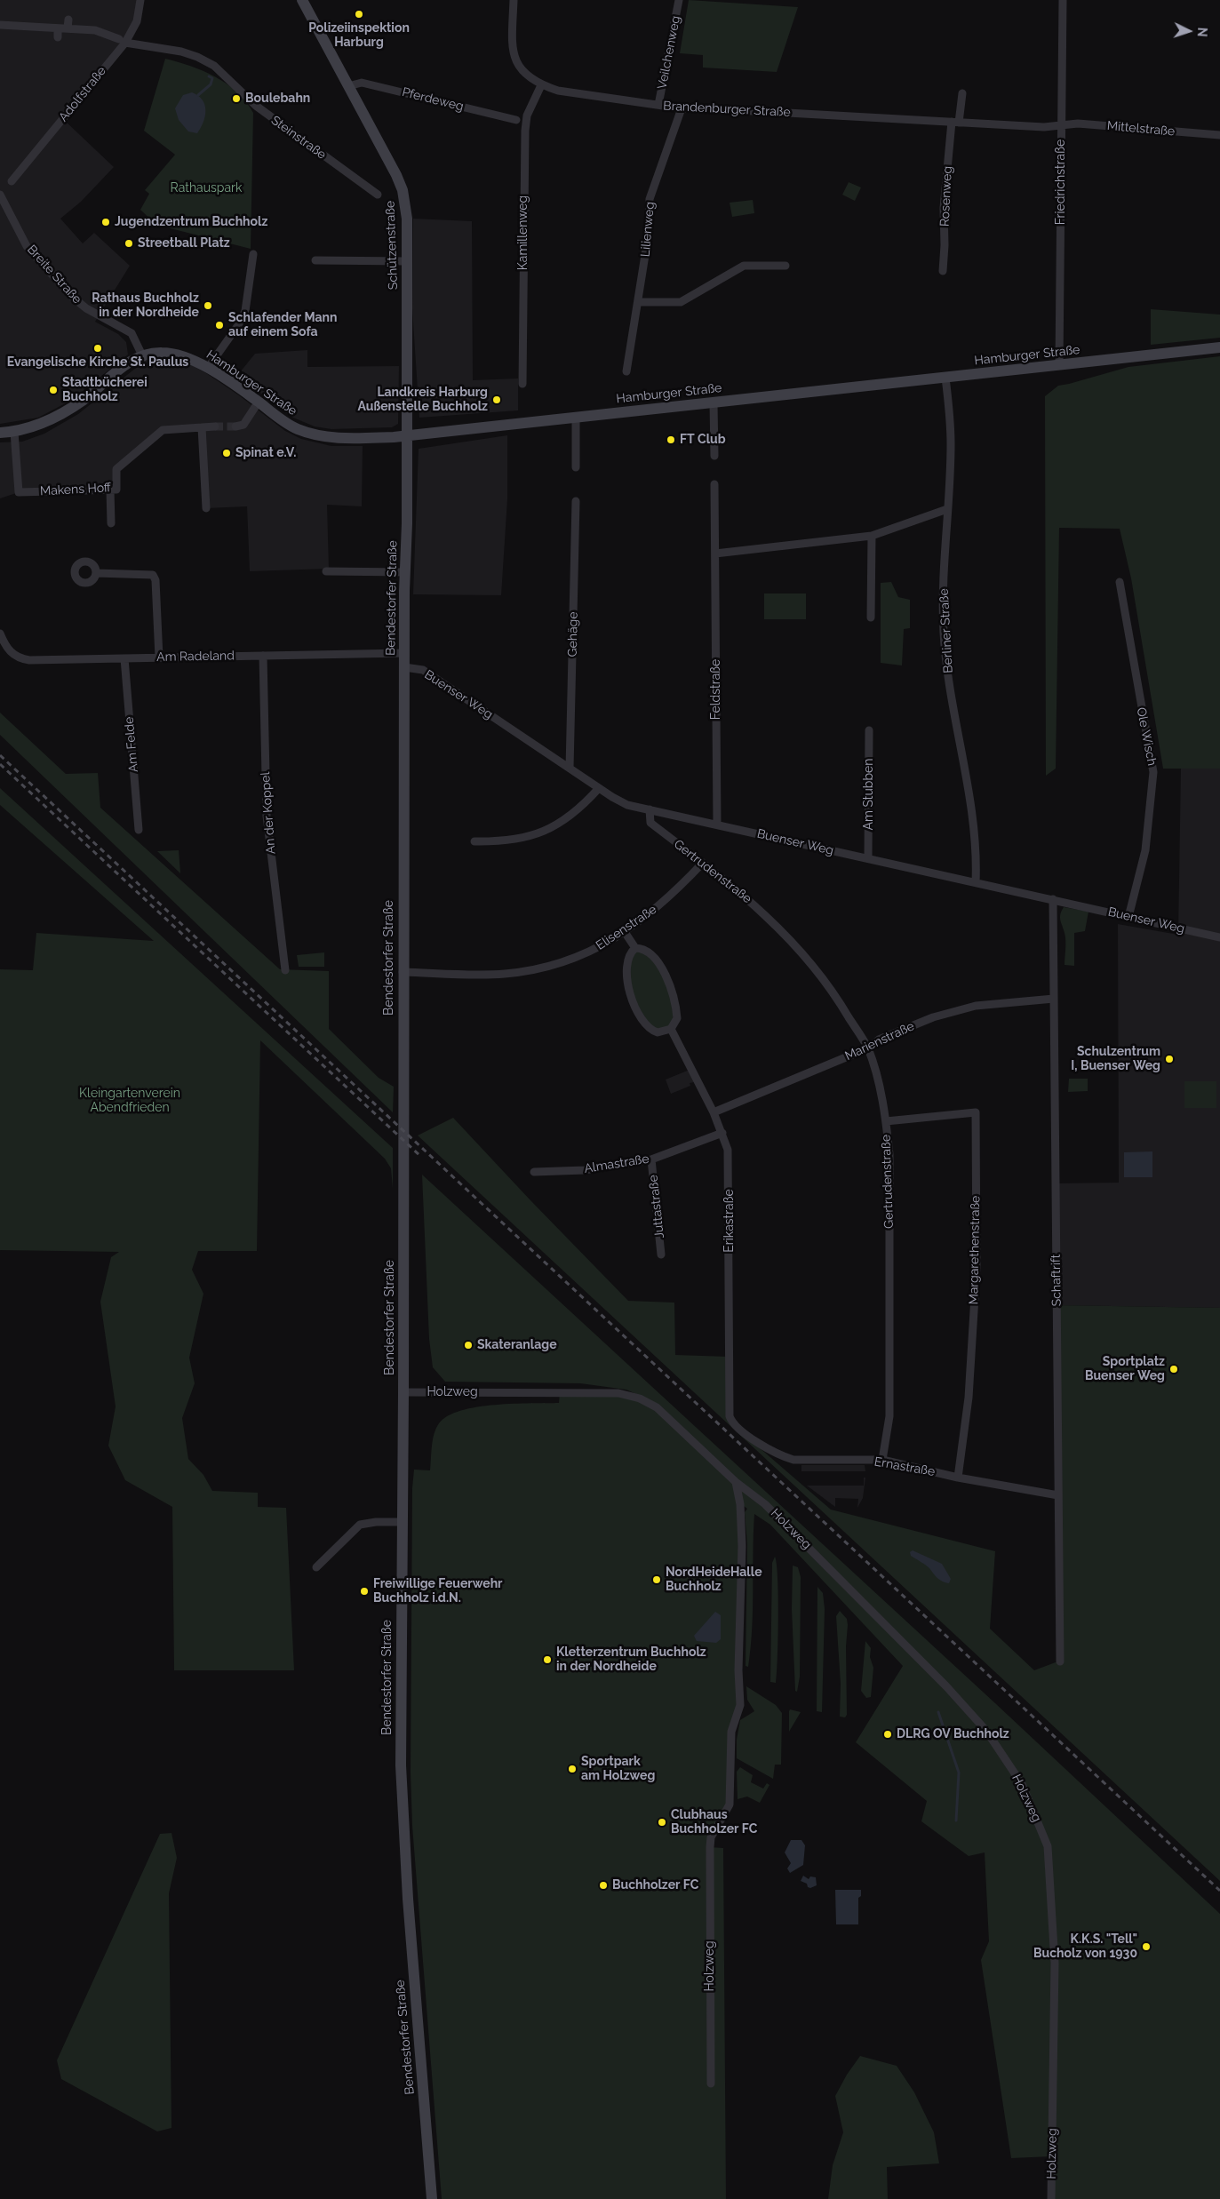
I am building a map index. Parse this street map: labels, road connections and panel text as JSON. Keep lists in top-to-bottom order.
{
  "streets": {
    "street": [
      "Veilchenweg",
      "Adolfstraße",
      "Pferdeweg",
      "Brandenburger Straße",
      "Mittelstraße",
      "Steinstraße",
      "Friedrichstraße",
      "Rosenweg",
      "Lilienweg",
      "Kamillenweg",
      "Schützenstraße",
      "Breite Straße",
      "Hamburger Straße",
      "Makens Hoff",
      "Bendestorfer Straße",
      "Berliner Straße",
      "Gehäge",
      "Am Radeland",
      "Feldstraße",
      "Buenser Weg",
      "Ole Wisch",
      "Am Felde",
      "Am Stubben",
      "An der Koppel",
      "Gertrudenstraße",
      "Elisenstraße",
      "Marienstraße",
      "Almastraße",
      "Juttastraße",
      "Erikastraße",
      "Margarethenstraße",
      "Schaftrift",
      "Holzweg",
      "Ernastraße"
    ]
  },
  "crossings": [
    ["Veilchenweg", "Brandenburger Straße"],
    ["Adolfstraße", "Steinstraße"],
    ["Pferdeweg", "Schützenstraße"],
    ["Brandenburger Straße", "Mittelstraße"],
    ["Brandenburger Straße", "Friedrichstraße"],
    ["Brandenburger Straße", "Rosenweg"],
    ["Brandenburger Straße", "Lilienweg"],
    ["Brandenburger Straße", "Kamillenweg"],
    ["Mittelstraße", "Friedrichstraße"],
    ["Friedrichstraße", "Hamburger Straße"],
    ["Schützenstraße", "Hamburger Straße"],
    ["Schützenstraße", "Bendestorfer Straße"],
    ["Breite Straße", "Hamburger Straße"],
    ["Hamburger Straße", "Bendestorfer Straße"],
    ["Hamburger Straße", "Berliner Straße"],
    ["Bendestorfer Straße", "Am Radeland"],
    ["Bendestorfer Straße", "Buenser Weg"],
    ["Bendestorfer Straße", "Elisenstraße"],
    ["Bendestorfer Straße", "Holzweg"],
    ["Berliner Straße", "Buenser Weg"],
    ["Gehäge", "Buenser Weg"],
    ["Am Radeland", "Am Felde"],
    ["Am Radeland", "An der Koppel"],
    ["Feldstraße", "Buenser Weg"],
    ["Buenser Weg", "Ole Wisch"],
    ["Buenser Weg", "Am Stubben"],
    ["Buenser Weg", "Gertrudenstraße"],
    ["Buenser Weg", "Schaftrift"],
    ["Gertrudenstraße", "Elisenstraße"],
    ["Gertrudenstraße", "Marienstraße"],
    ["Gertrudenstraße", "Margarethenstraße"],
    ["Gertrudenstraße", "Ernastraße"],
    ["Marienstraße", "Erikastraße"],
    ["Marienstraße", "Schaftrift"],
    ["Almastraße", "Juttastraße"],
    ["Almastraße", "Erikastraße"],
    ["Erikastraße", "Ernastraße"],
    ["Margarethenstraße", "Ernastraße"],
    ["Schaftrift", "Ernastraße"]
  ],
  "parks": ["Rathauspark", "Kleingartenverein Abendfrieden"],
  "places": [
    "Polizeiinspektion Harburg",
    "Boulebahn",
    "Jugendzentrum Buchholz",
    "Streetball Platz",
    "Rathaus Buchholz in der Nordheide",
    "Schlafender Mann auf einem Sofa",
    "Evangelische Kirche St. Paulus",
    "Stadtbücherei Buchholz",
    "Landkreis Harburg Außenstelle Buchholz",
    "FT Club",
    "Spinat e.V.",
    "Schulzentrum I, Buenser Weg",
    "Skateranlage",
    "Sportplatz Buenser Weg",
    "NordHeideHalle Buchholz",
    "Freiwillige Feuerwehr Buchholz i.d.N.",
    "Kletterzentrum Buchholz in der Nordheide",
    "DLRG OV Buchholz",
    "Sportpark am Holzweg",
    "Clubhaus Buchholzer FC",
    "Buchholzer FC",
    "K.K.S. \"Tell\" Bucholz von 1930"
  ],
  "north": "right"
}
